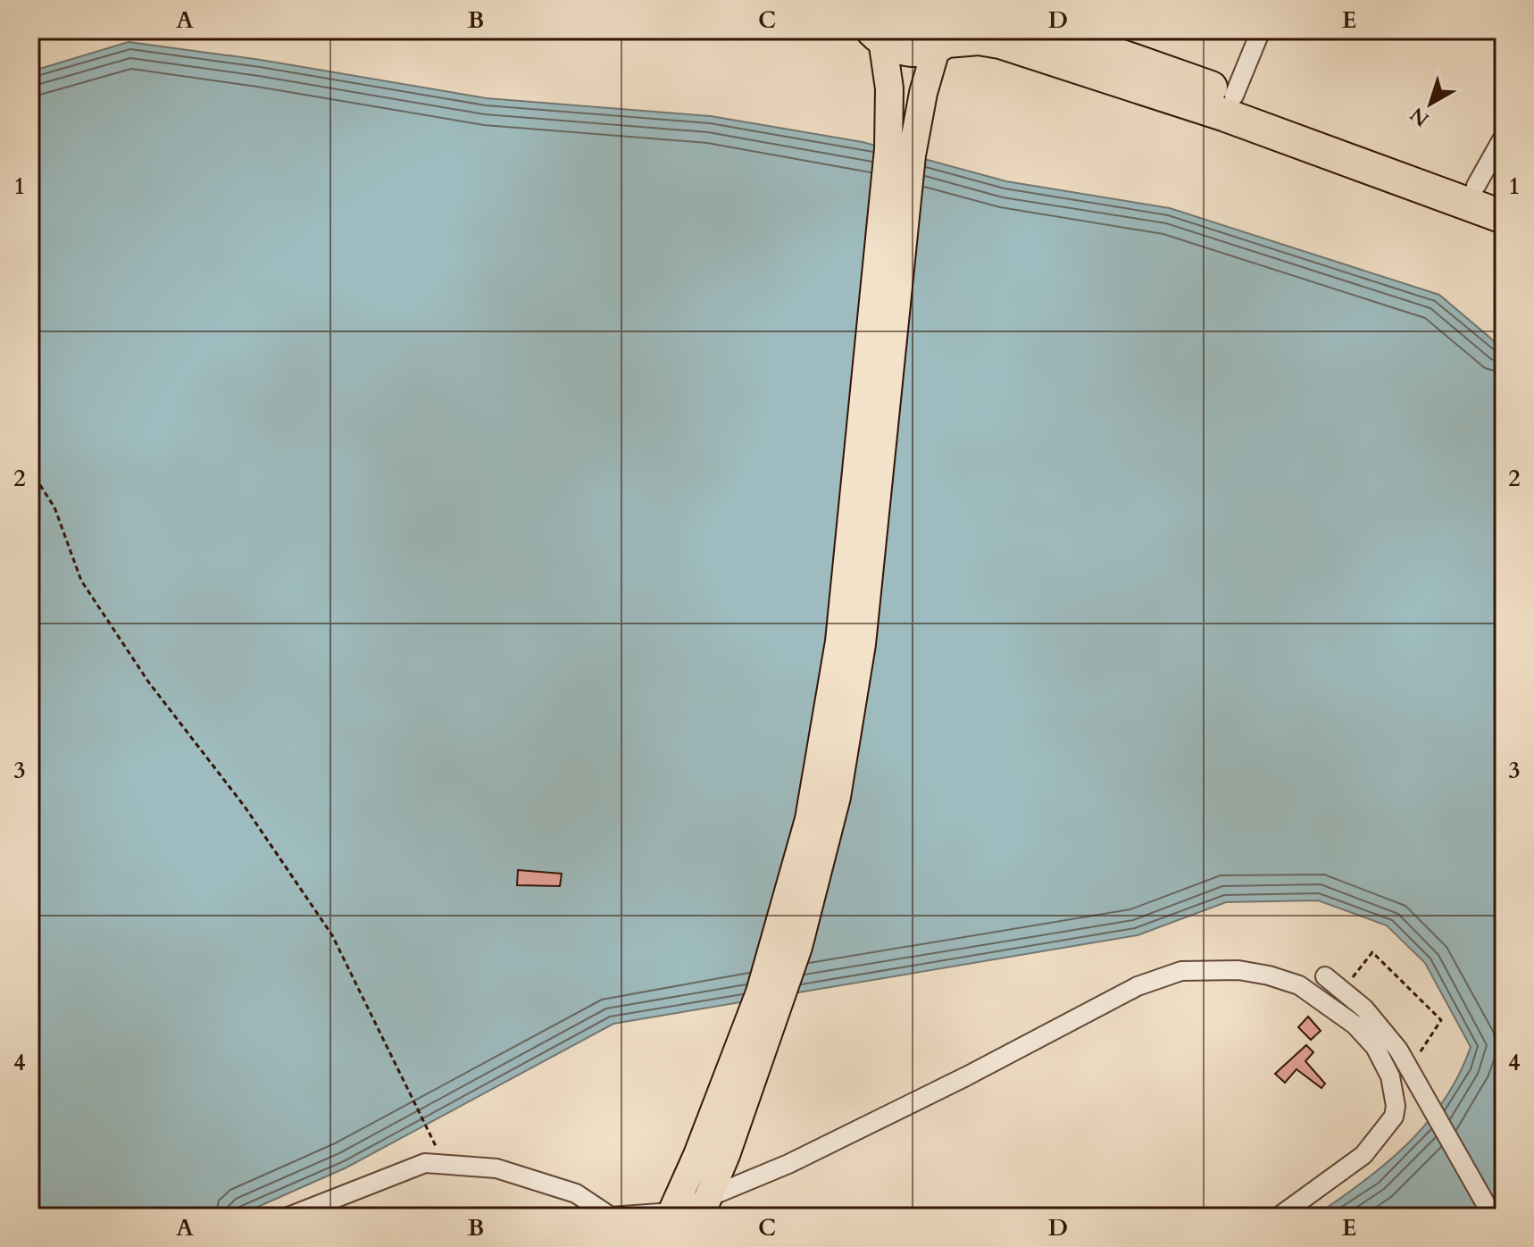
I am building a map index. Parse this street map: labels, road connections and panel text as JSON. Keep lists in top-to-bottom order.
{
  "north": "bottom left",
  "grid": {
    "columns": [
      "A",
      "B",
      "C",
      "D",
      "E"
    ],
    "rows": [
      "1",
      "2",
      "3",
      "4"
    ]
  }
}
